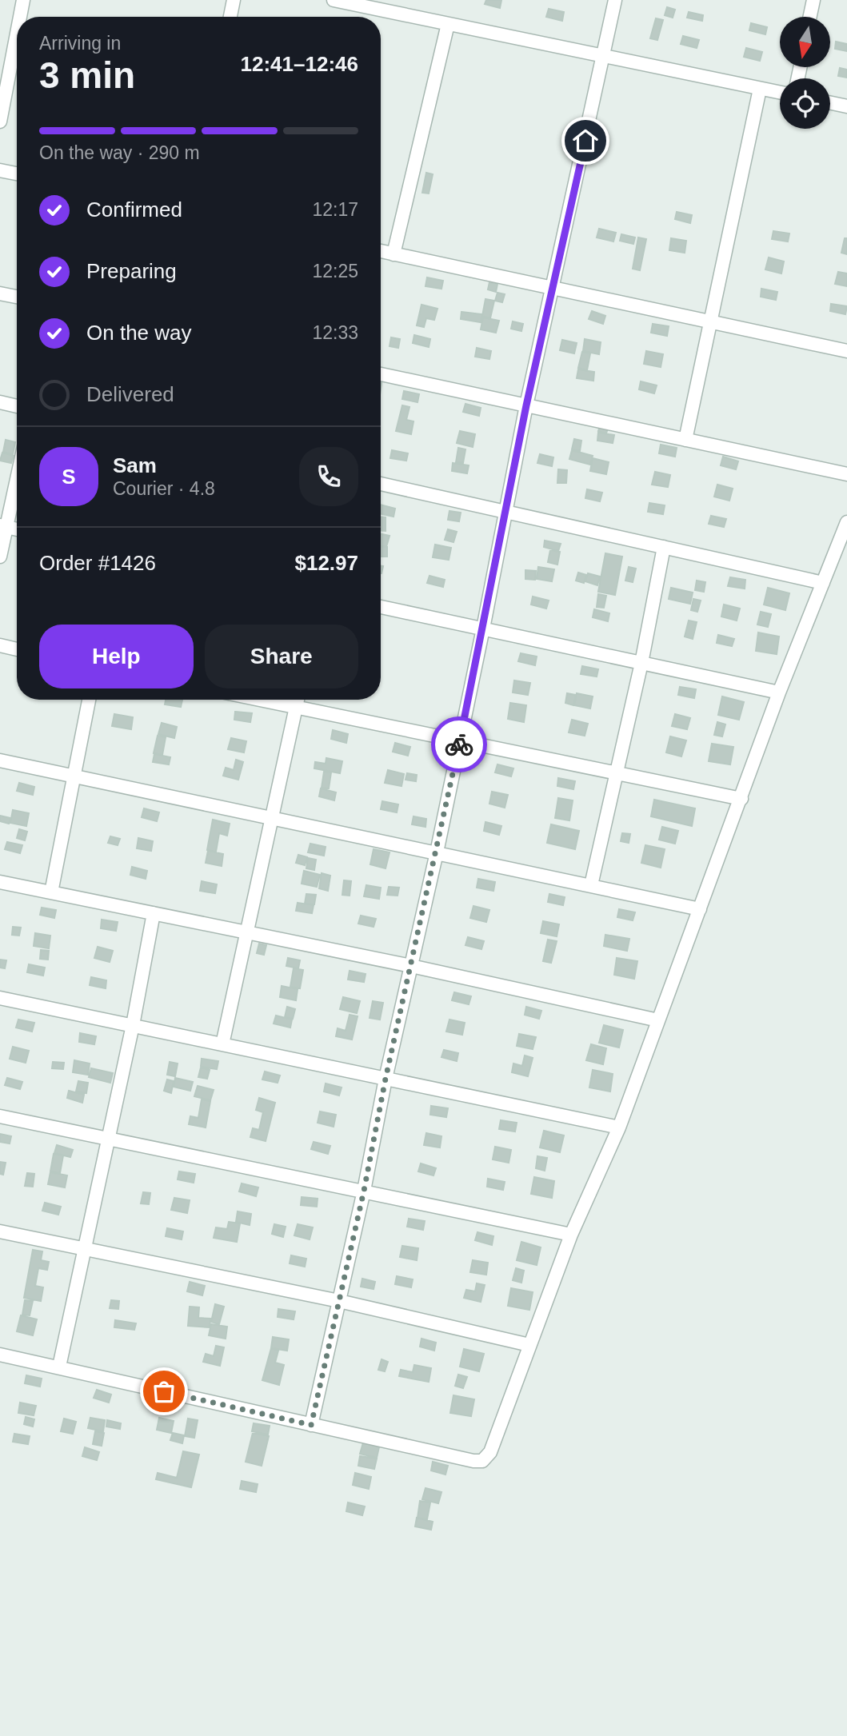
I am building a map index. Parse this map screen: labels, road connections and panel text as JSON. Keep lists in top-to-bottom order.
{
  "north": "bottom",
  "page": {
    "heading": ["3 min", "Arriving in", "12:41–12:46"],
    "panel": [
      "Sam",
      "Courier · 4.8",
      "Order #1426",
      "$12.97"
    ],
    "bar": "On the way · 290 m",
    "list": [
      ["Confirmed", "12:17"],
      ["Preparing", "12:25"],
      ["On the way", "12:33"],
      "Delivered"
    ],
    "round": "S",
    "buttons": ["Help", "Share"]
  }
}
